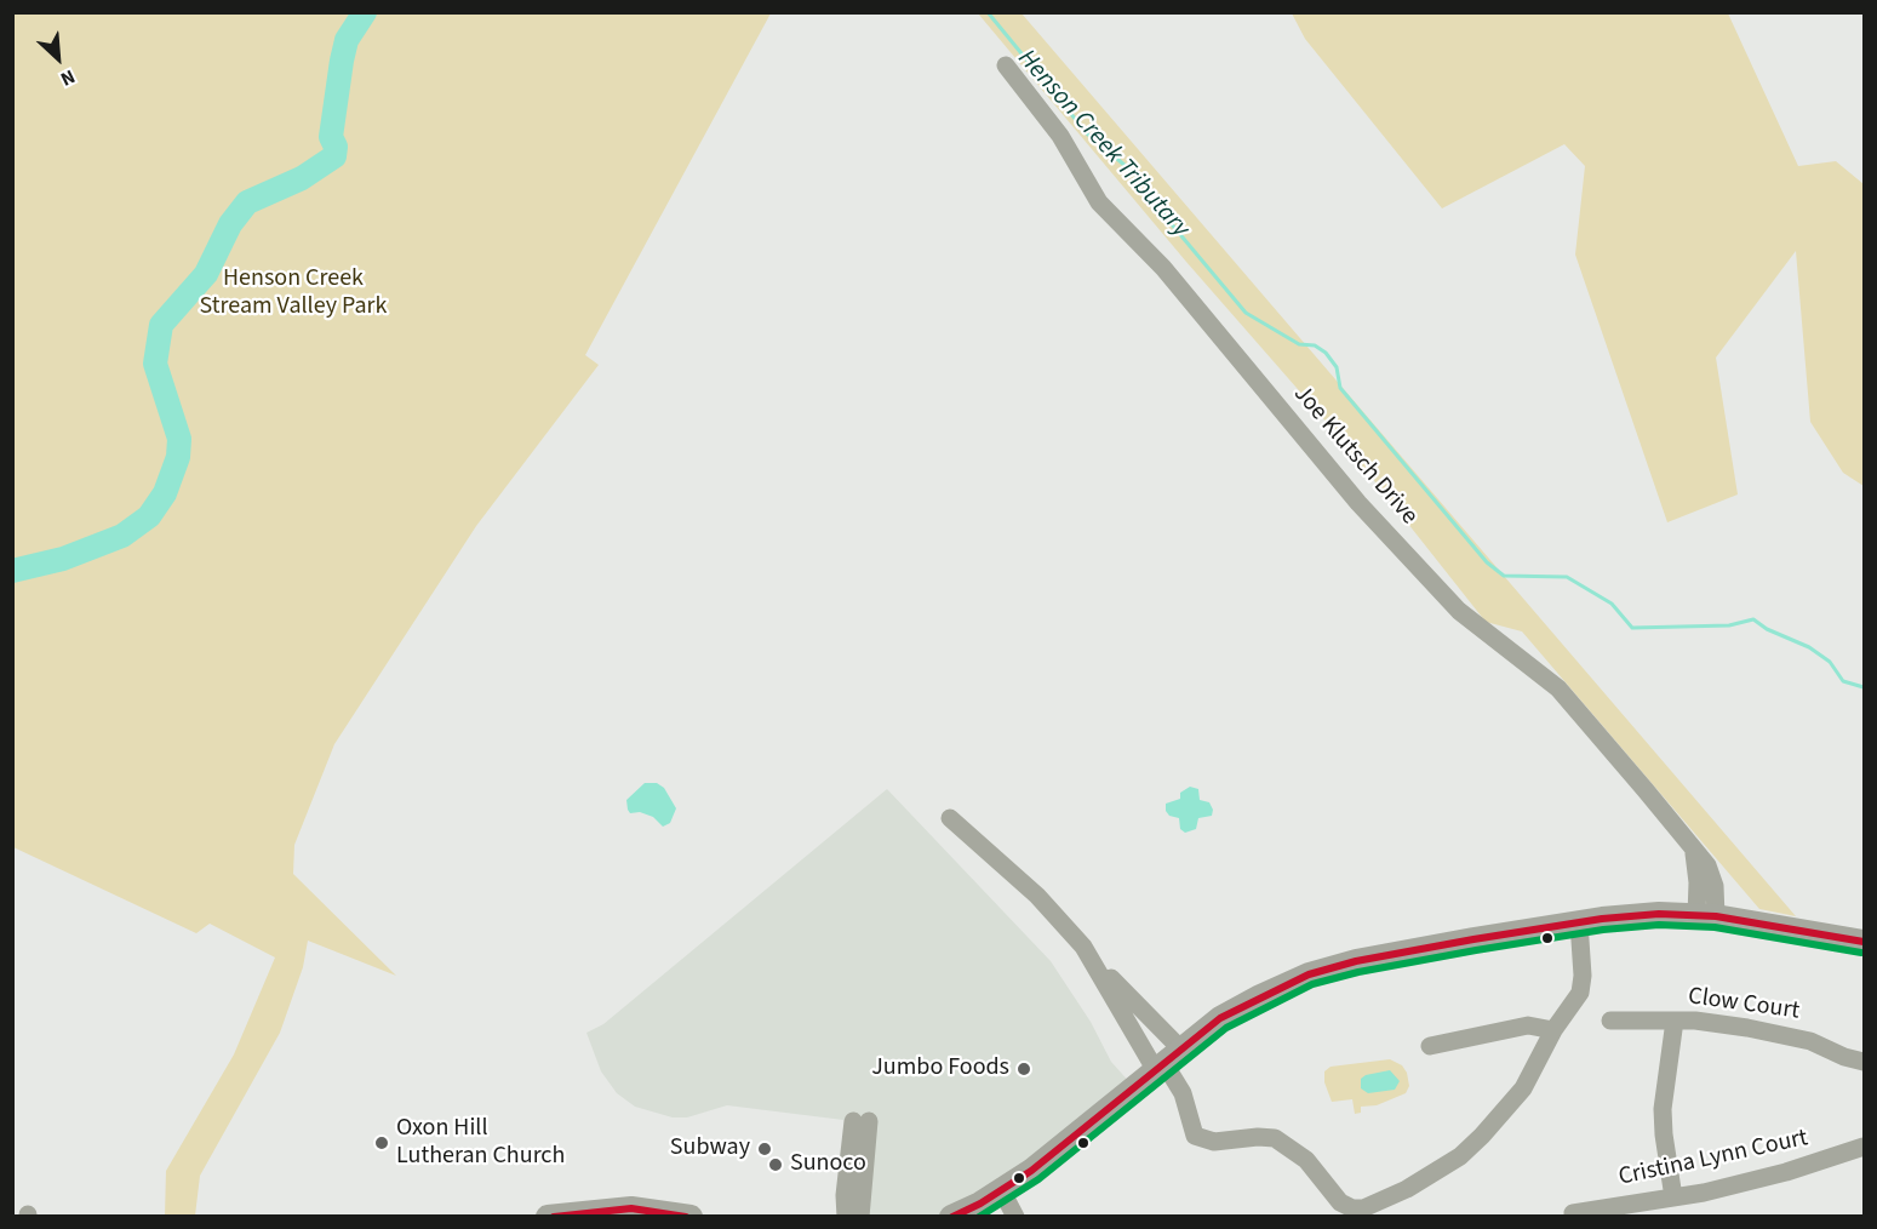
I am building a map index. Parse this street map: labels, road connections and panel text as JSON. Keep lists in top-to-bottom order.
{
  "streets": {
    "street": ["Joe Klutsch Drive", "Clow Court", "Cristina Lynn Court"]
  },
  "water": ["Henson Creek Tributary"],
  "parks": ["Henson Creek Stream Valley Park"],
  "places": [
    "Jumbo Foods",
    "Oxon Hill Lutheran Church",
    "Subway",
    "Sunoco"
  ],
  "north": "bottom right"
}
